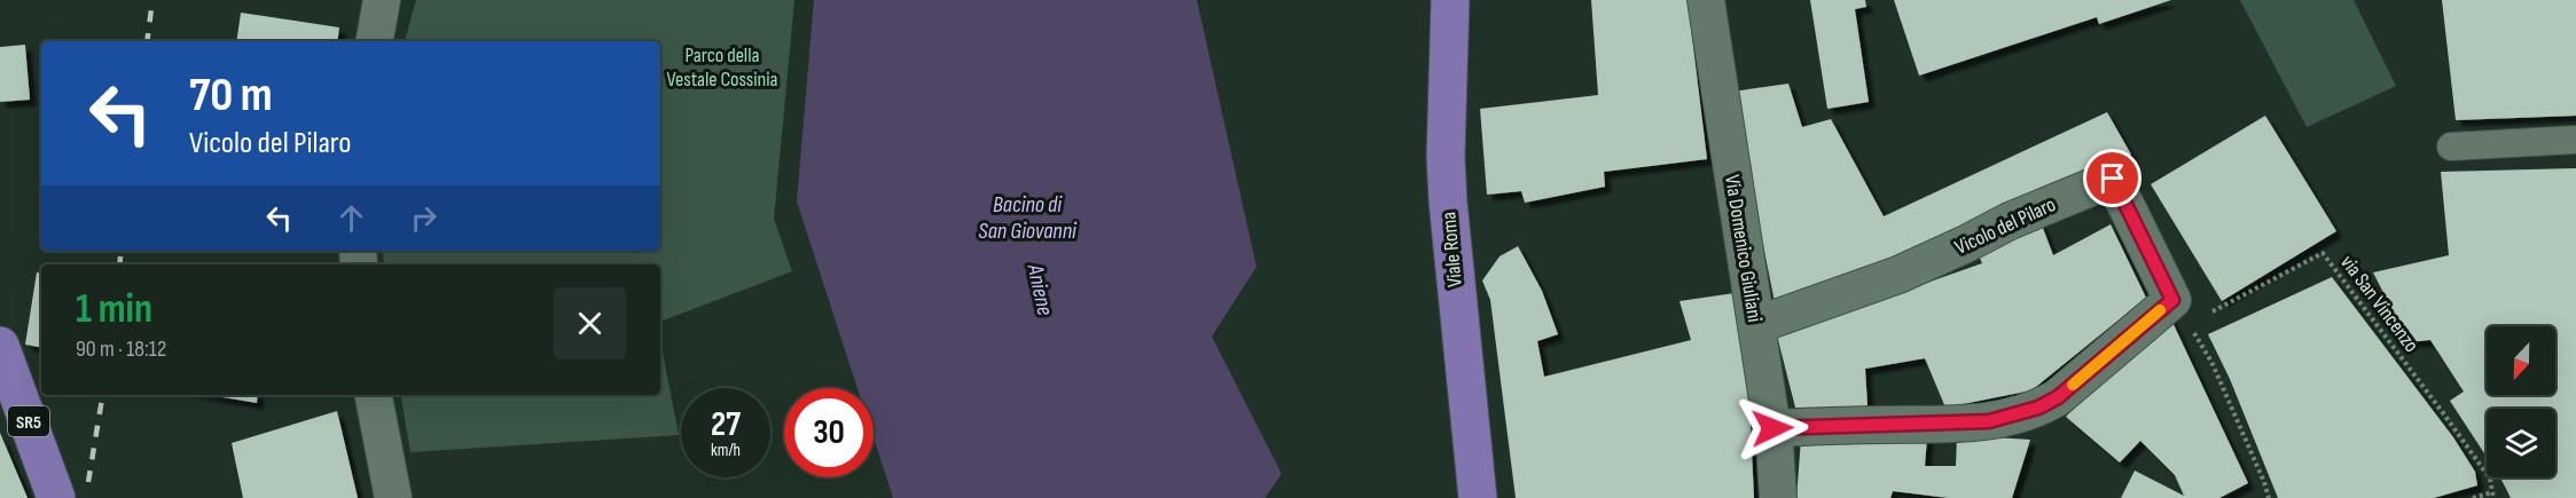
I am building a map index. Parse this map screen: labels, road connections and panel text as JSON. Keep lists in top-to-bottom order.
{
  "streets": {
    "main road": ["Viale Roma", "SR5"],
    "street": ["Vicolo del Pilaro", "Via Domenico Giuliani"],
    "path": ["via San Vincenzo"]
  },
  "crossings": [
    ["Vicolo del Pilaro", "Via Domenico Giuliani"],
    ["Vicolo del Pilaro", "via San Vincenzo"]
  ],
  "water": ["Bacino di San Giovanni", "Aniene"],
  "parks": ["Parco della Vestale Cossinia"],
  "north": "bottom",
  "page": {
    "turn": ["70 m", "Vicolo del Pilaro"],
    "heading": ["1 min", "90 m · 18:12"],
    "speed": "27 km/h",
    "limit": "30"
  }
}
